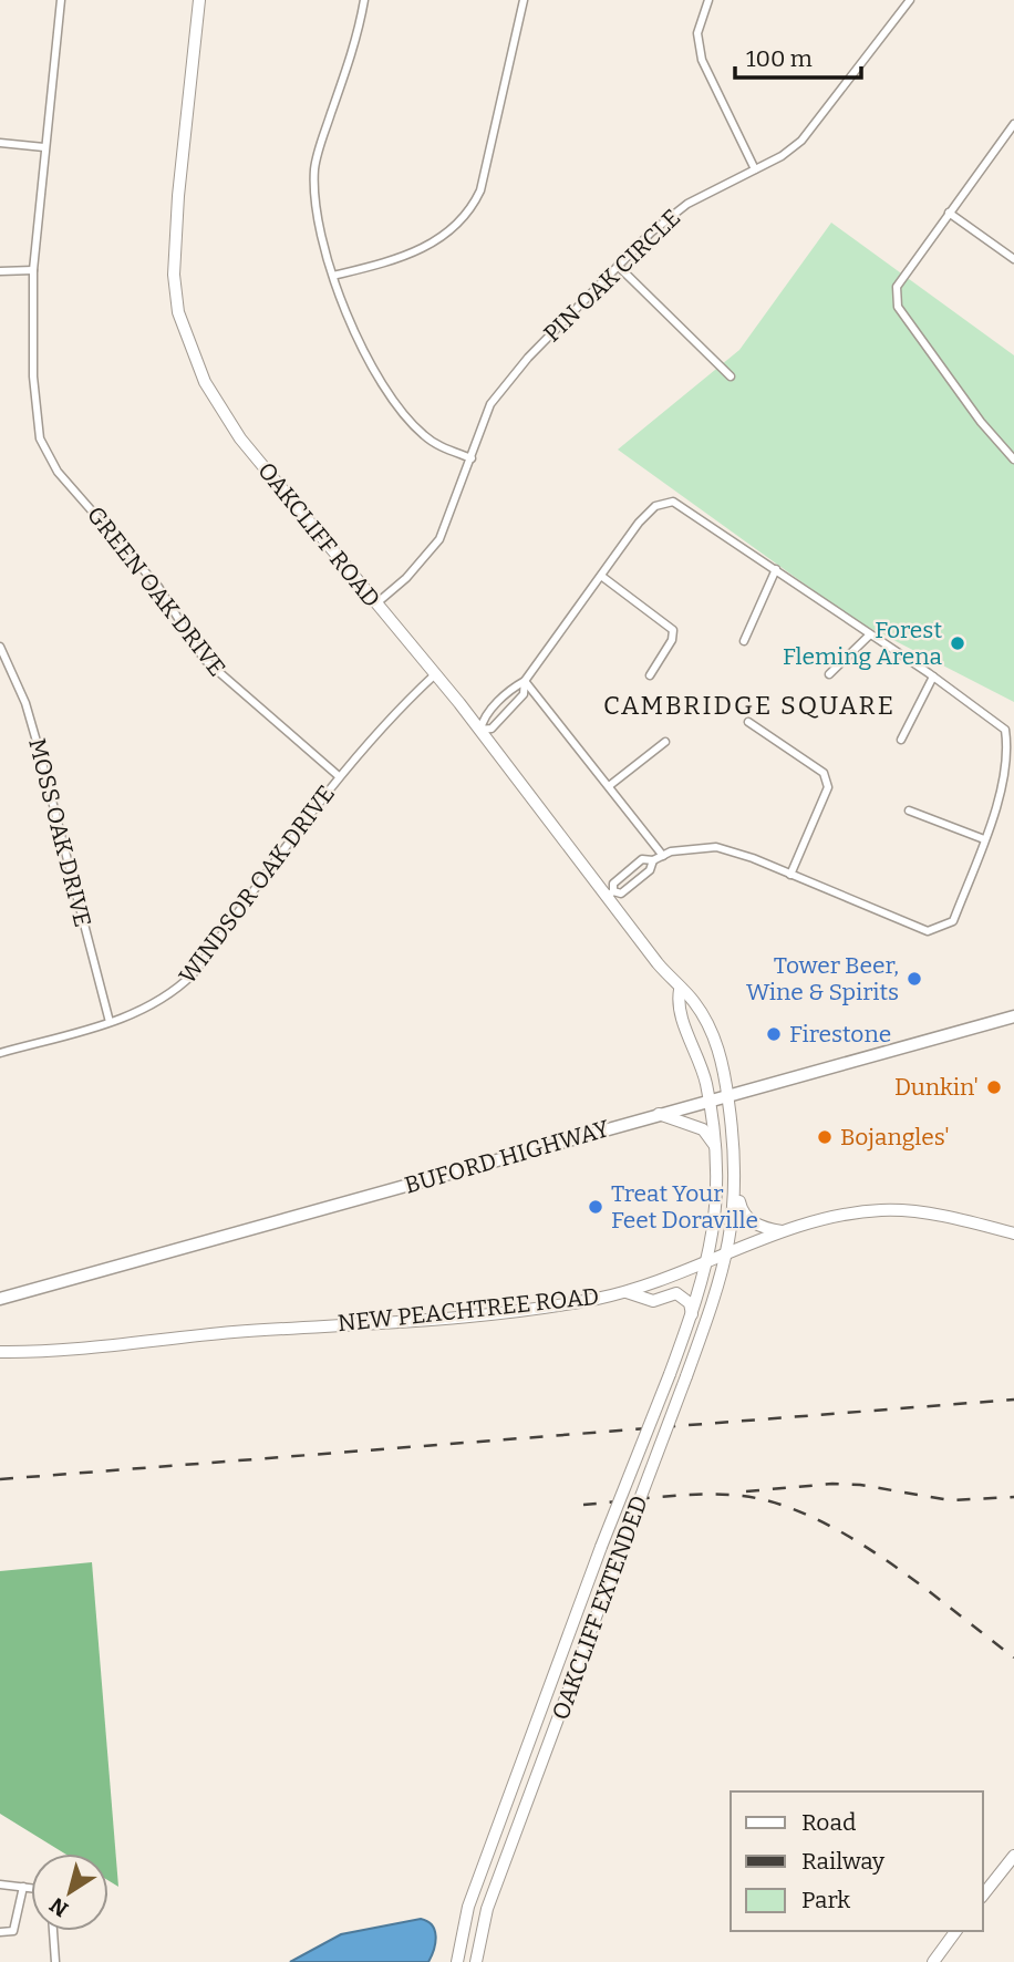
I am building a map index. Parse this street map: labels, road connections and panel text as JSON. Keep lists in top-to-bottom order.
{
  "streets": {
    "main road": [
      "OAKCLIFF ROAD",
      "BUFORD HIGHWAY",
      "NEW PEACHTREE ROAD",
      "OAKCLIFF EXTENDED"
    ],
    "street": [
      "PIN OAK CIRCLE",
      "GREEN OAK DRIVE",
      "MOSS OAK DRIVE",
      "WINDSOR OAK DRIVE"
    ]
  },
  "crossings": [
    ["PIN OAK CIRCLE", "OAKCLIFF ROAD"],
    ["OAKCLIFF ROAD", "WINDSOR OAK DRIVE"],
    ["OAKCLIFF ROAD", "BUFORD HIGHWAY"],
    ["OAKCLIFF ROAD", "NEW PEACHTREE ROAD"],
    ["OAKCLIFF ROAD", "OAKCLIFF EXTENDED"],
    ["GREEN OAK DRIVE", "WINDSOR OAK DRIVE"],
    ["MOSS OAK DRIVE", "WINDSOR OAK DRIVE"],
    ["NEW PEACHTREE ROAD", "OAKCLIFF EXTENDED"]
  ],
  "districts": ["CAMBRIDGE SQUARE"],
  "places": [
    "Forest Fleming Arena",
    "Tower Beer, Wine & Spirits",
    "Firestone",
    "Dunkin'",
    "Bojangles'",
    "Treat Your Feet Doraville"
  ],
  "legend": ["Road", "Railway", "Park"],
  "scale_bar": "100 m",
  "north": "bottom left"
}
